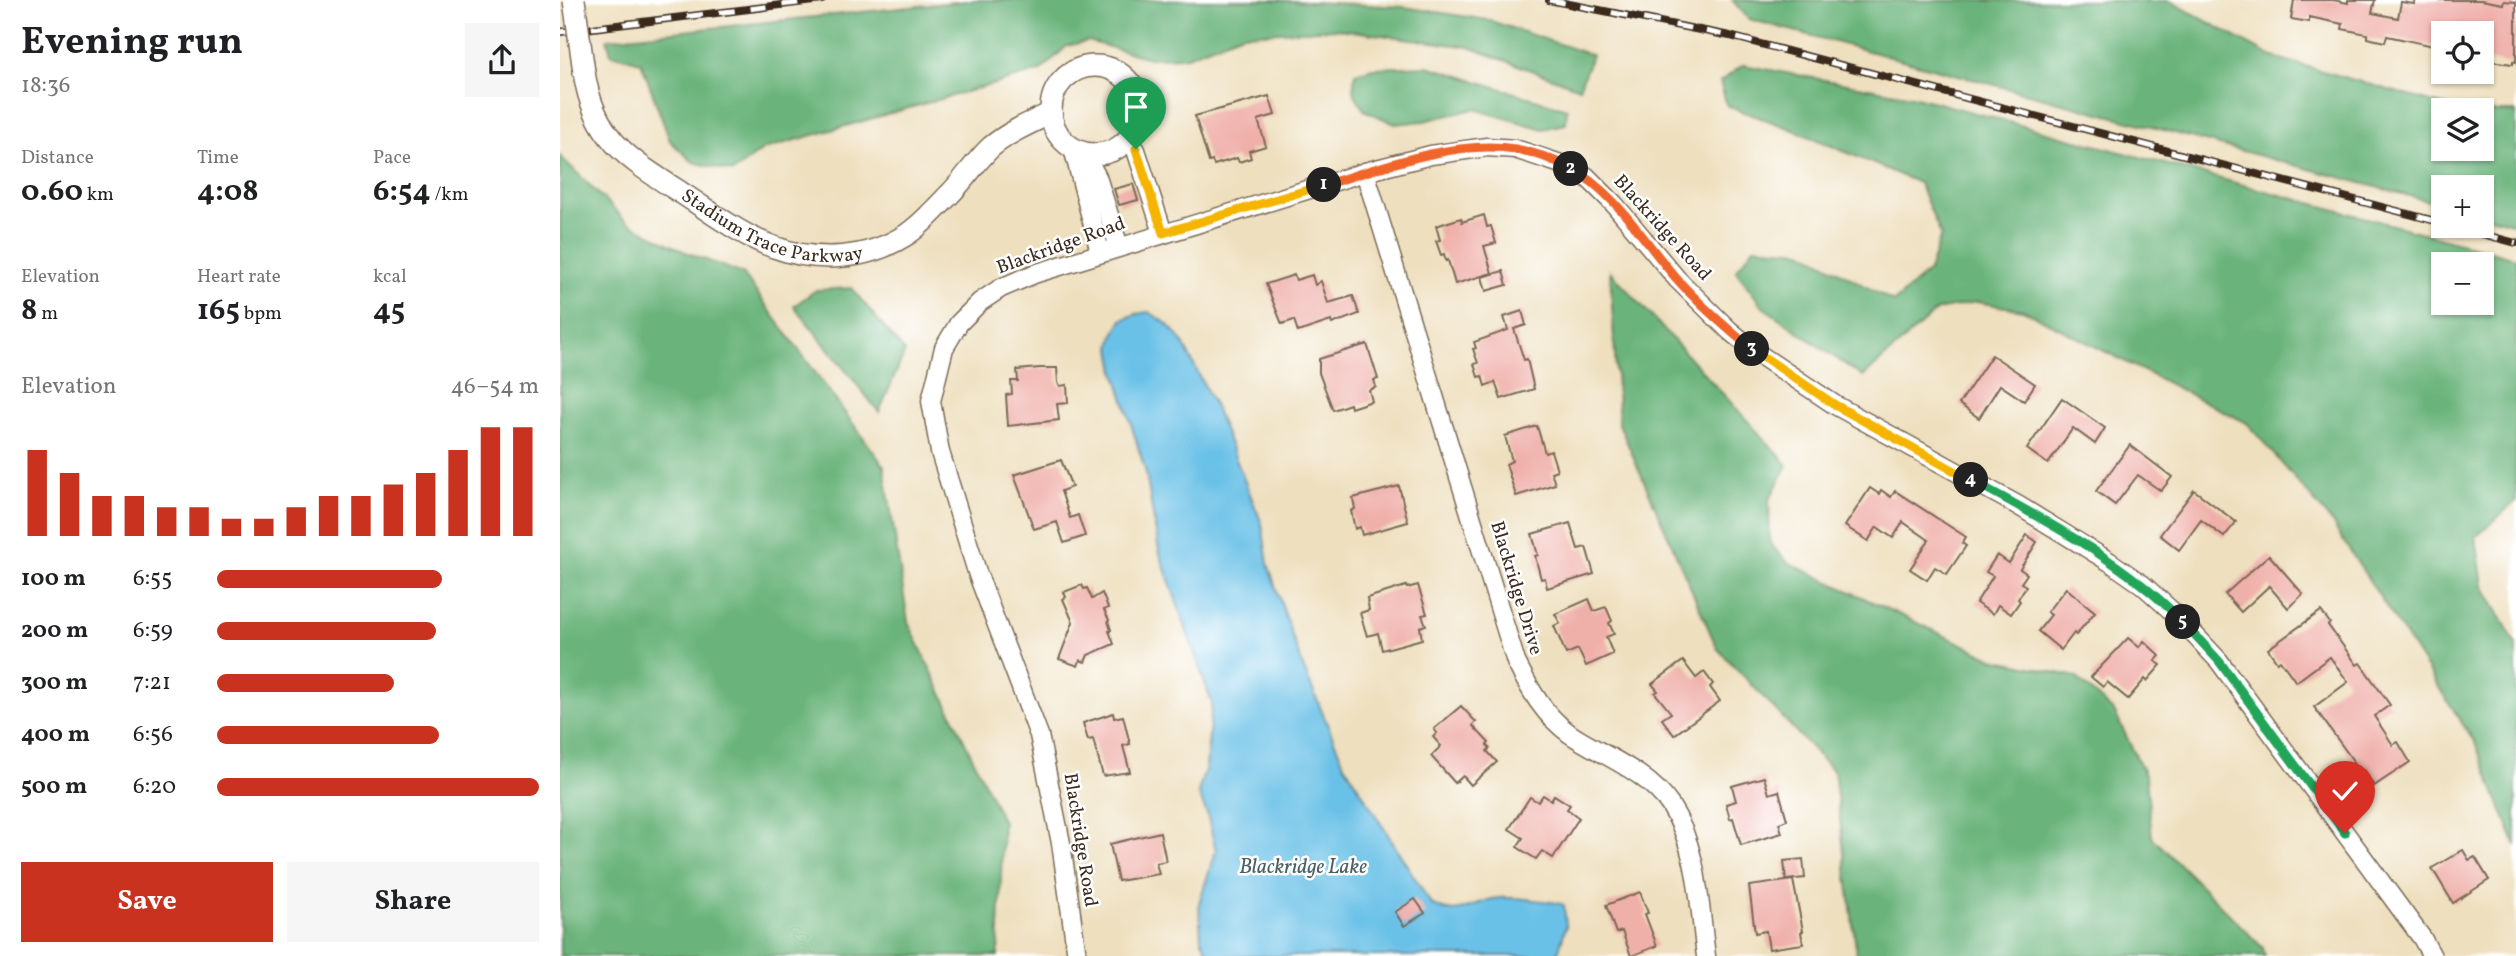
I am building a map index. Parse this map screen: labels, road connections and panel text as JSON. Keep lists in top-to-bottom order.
{
  "streets": {
    "street": ["Stadium Trace Parkway", "Blackridge Road", "Blackridge Drive"]
  },
  "crossings": [
    ["Blackridge Road", "Blackridge Drive"]
  ],
  "water": ["Blackridge Lake"],
  "page": {
    "heading": ["Evening run", "18:36"],
    "map_buttons": ["+", "−"],
    "stats": [
      ["Distance", "0.60 km"],
      ["Time", "4:08"],
      ["Pace", "6:54 /km"],
      ["Elevation", "8 m"],
      ["Heart rate", "165 bpm"],
      ["kcal", "45"]
    ],
    "pins": [
      "2",
      "1",
      "3",
      "4",
      "5"
    ],
    "chart": ["Elevation", "46–54 m"],
    "list": [
      {
        "name": "100 m",
        "note": "6:55"
      },
      {
        "name": "200 m",
        "note": "6:59"
      },
      {
        "name": "300 m",
        "note": "7:21"
      },
      {
        "name": "400 m",
        "note": "6:56"
      },
      {
        "name": "500 m",
        "note": "6:20"
      }
    ],
    "buttons": ["Save", "Share"]
  }
}
